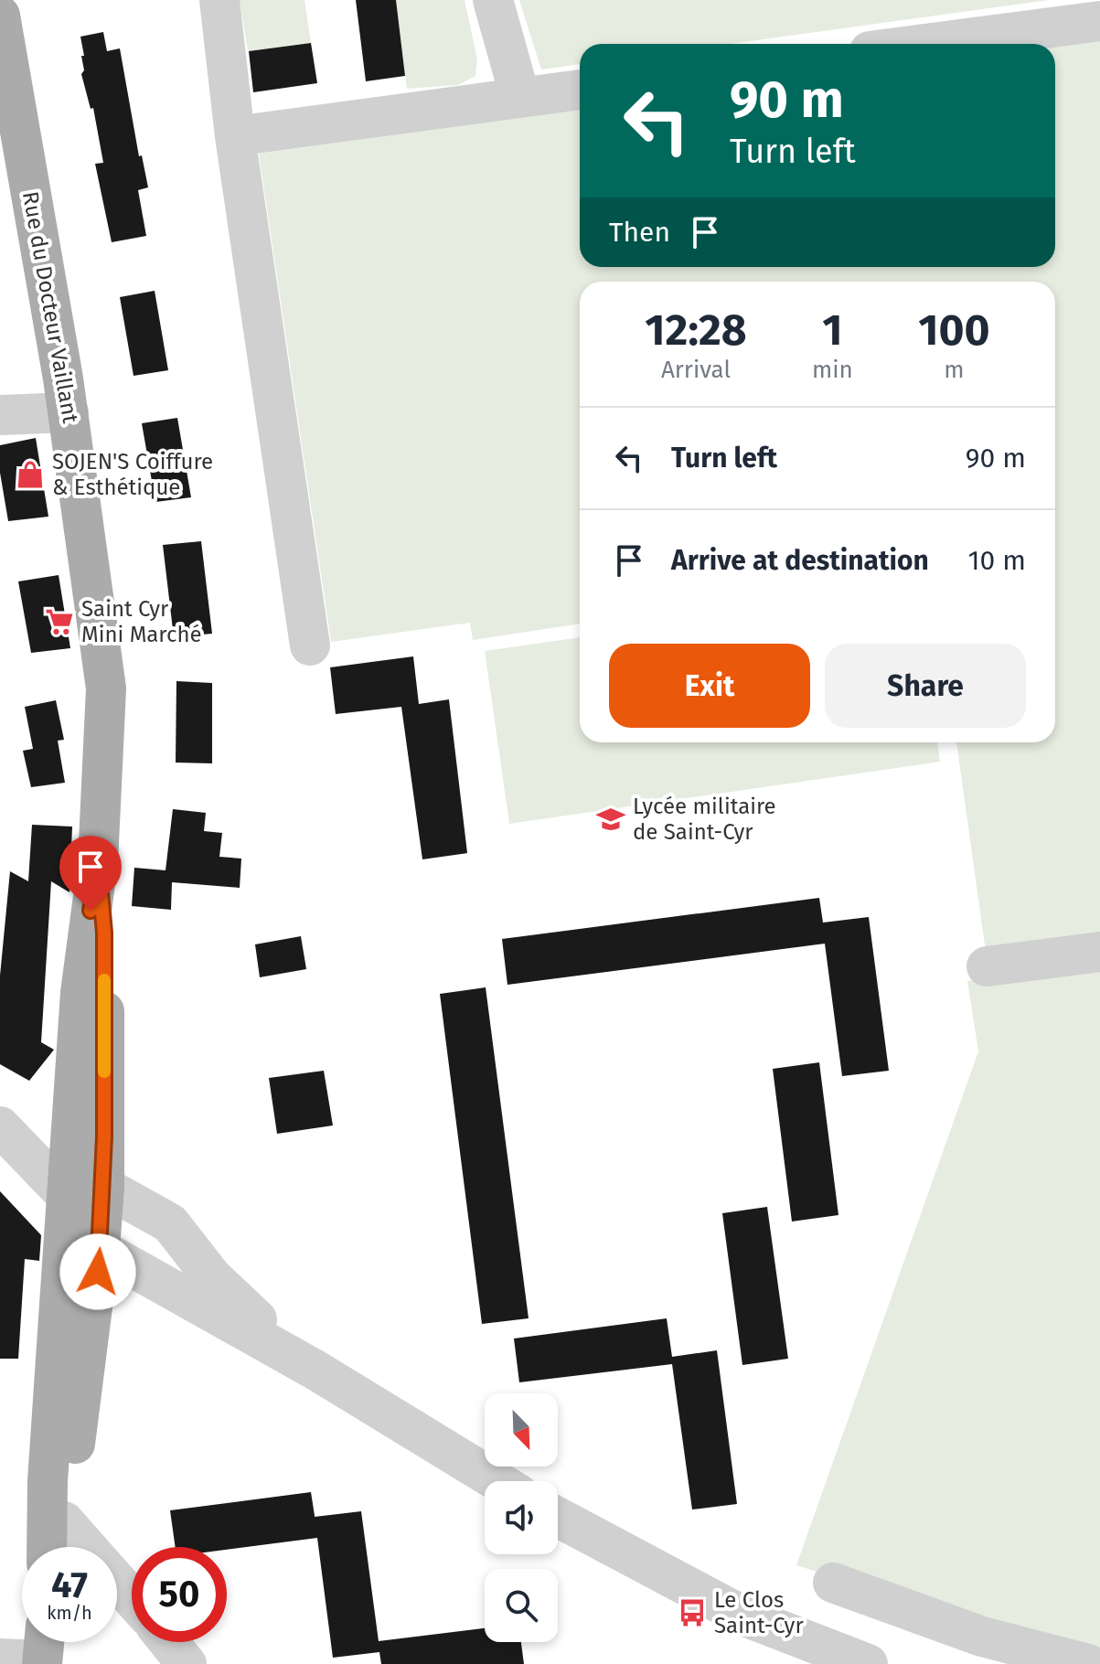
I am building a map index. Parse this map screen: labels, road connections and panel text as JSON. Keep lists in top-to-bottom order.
{
  "streets": {
    "main road": ["Rue du Docteur Vaillant"]
  },
  "places": {
    "shop": ["SOJEN'S Coiffure & Esthétique"],
    "supermarket": ["Saint Cyr Mini Marché"],
    "school or university": ["Lycée militaire de Saint-Cyr"],
    "bus stop": ["Le Clos Saint-Cyr"]
  },
  "north": "bottom right",
  "page": {
    "turn": ["90 m", "Turn left"],
    "then": "Then",
    "eta": [
      "12:28",
      "Arrival",
      "1",
      "min",
      "100",
      "m"
    ],
    "list": [
      {
        "name": "Turn left",
        "value": "90 m"
      },
      {
        "name": "Arrive at destination",
        "value": "10 m"
      }
    ],
    "buttons": ["Exit", "Share"],
    "speed": "47 km/h",
    "limit": "50"
  }
}
